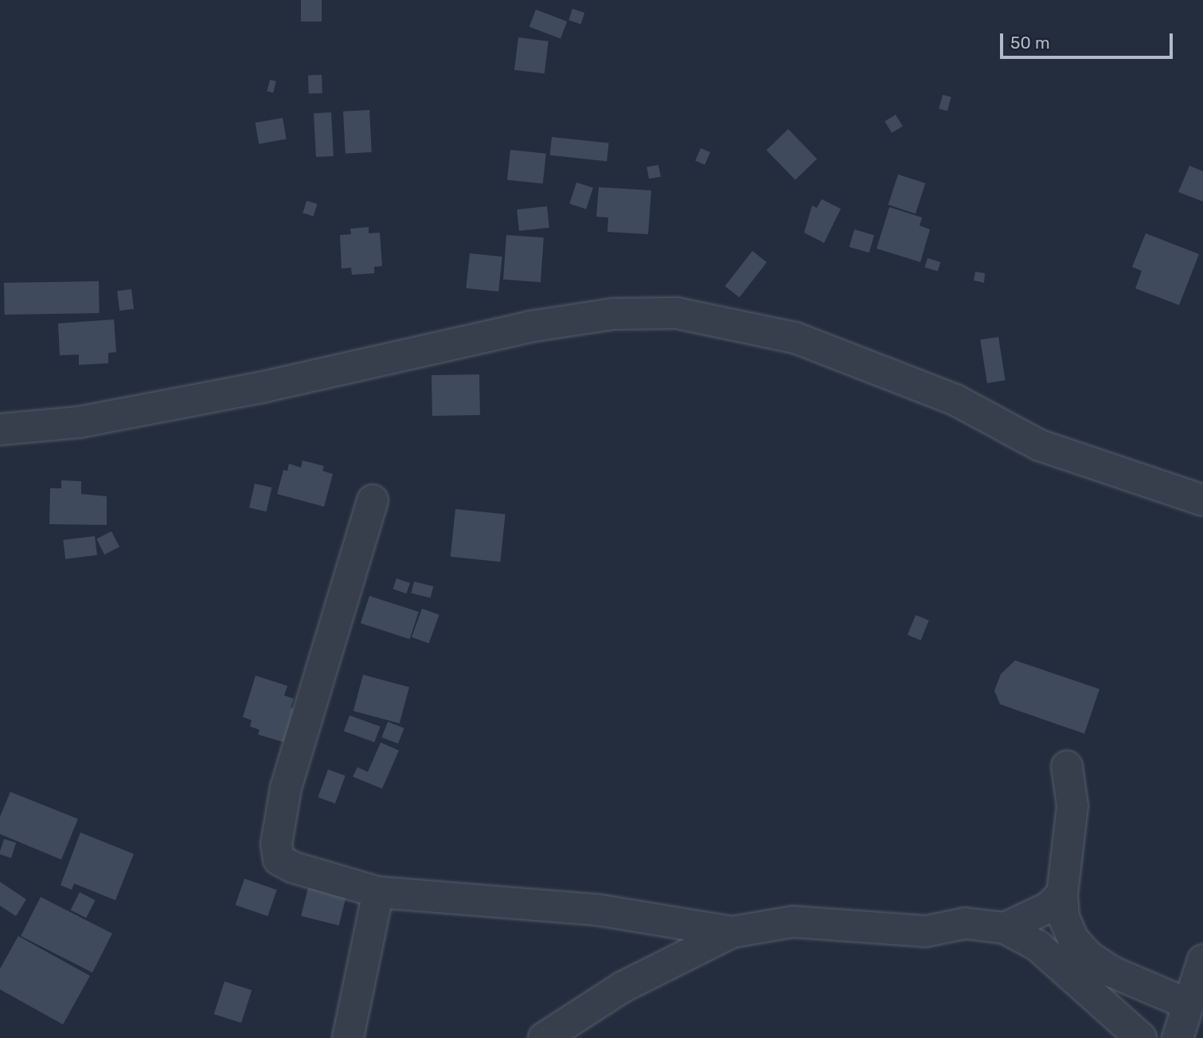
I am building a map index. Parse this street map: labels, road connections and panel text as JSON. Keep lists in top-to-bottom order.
{
  "scale_bar": "50 m"
}
